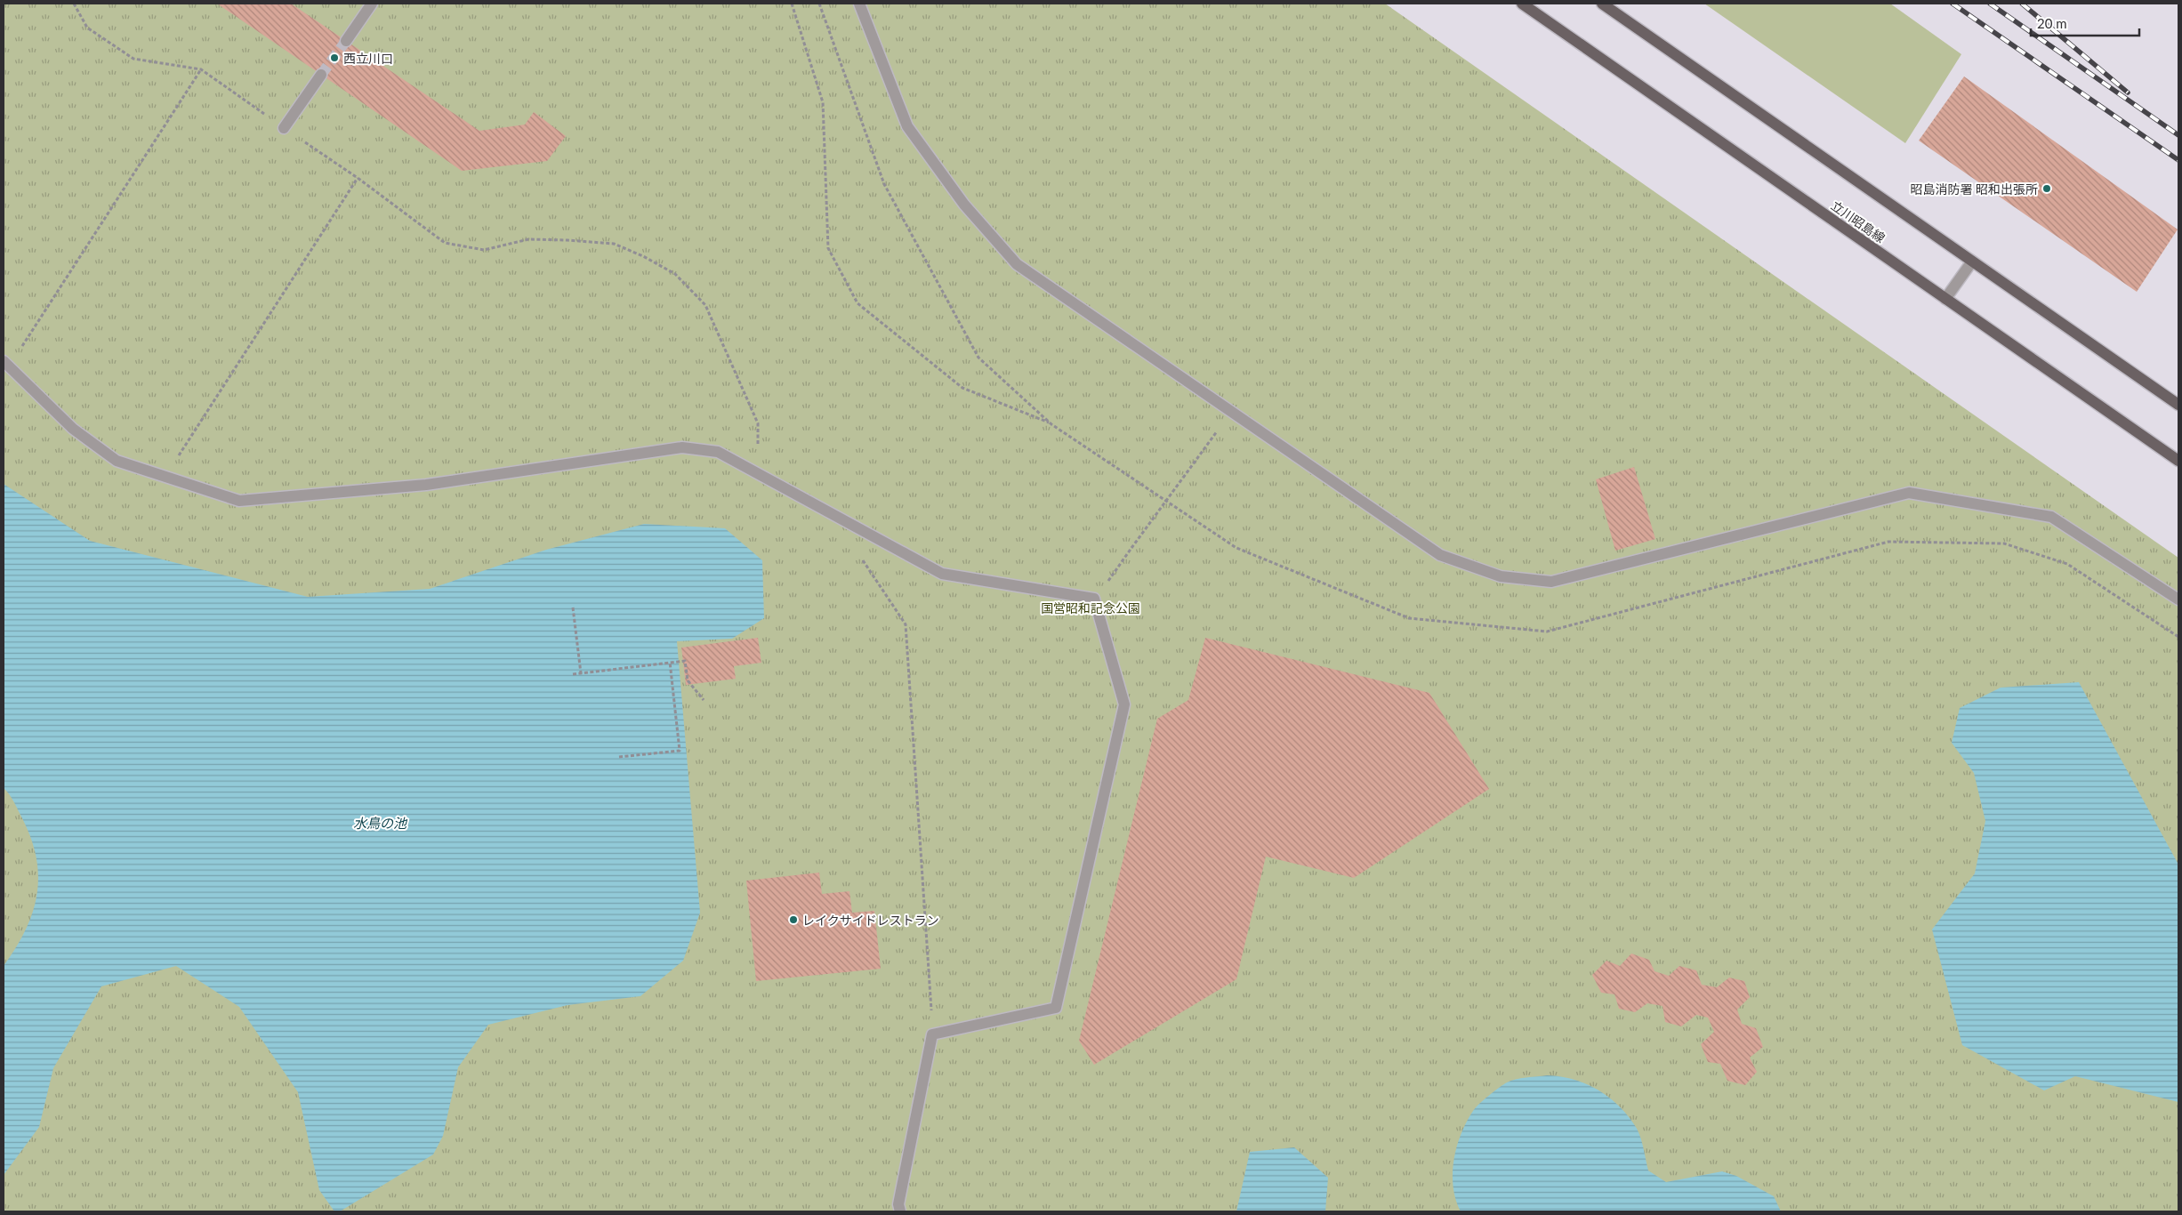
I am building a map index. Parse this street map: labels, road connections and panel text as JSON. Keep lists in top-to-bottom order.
{
  "streets": {
    "main road": ["立川昭島線"]
  },
  "water": ["水鳥の池"],
  "parks": ["国営昭和記念公園"],
  "places": ["西立川口", "昭島消防署 昭和出張所", "レイクサイドレストラン"],
  "scale_bar": "20 m"
}
